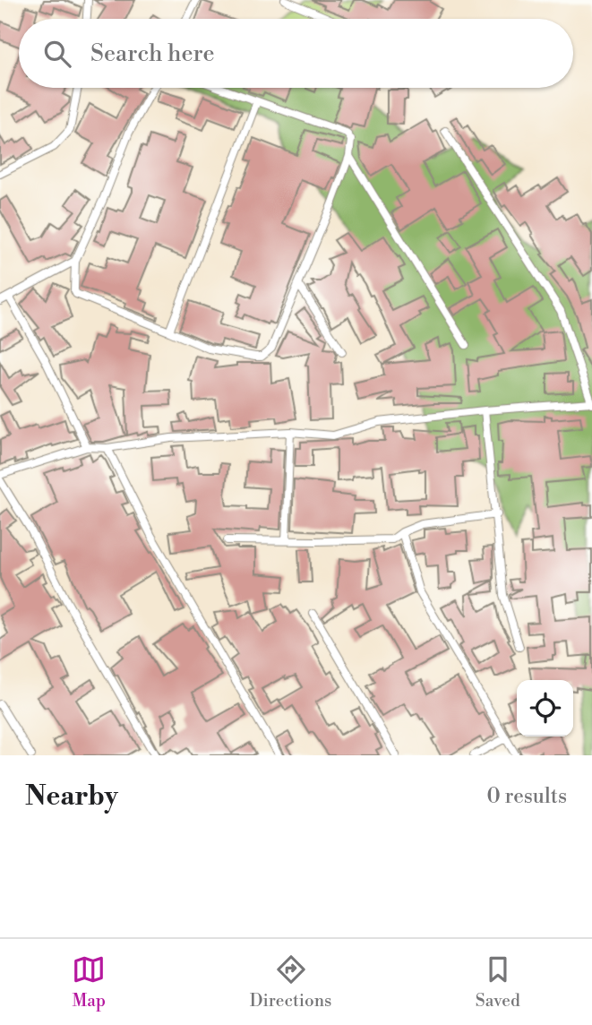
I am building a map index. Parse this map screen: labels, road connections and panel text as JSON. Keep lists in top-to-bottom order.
{
  "page": {
    "search": "Search here",
    "heading": ["Nearby", "0 results"],
    "nav": ["Map", "Directions", "Saved"]
  }
}
